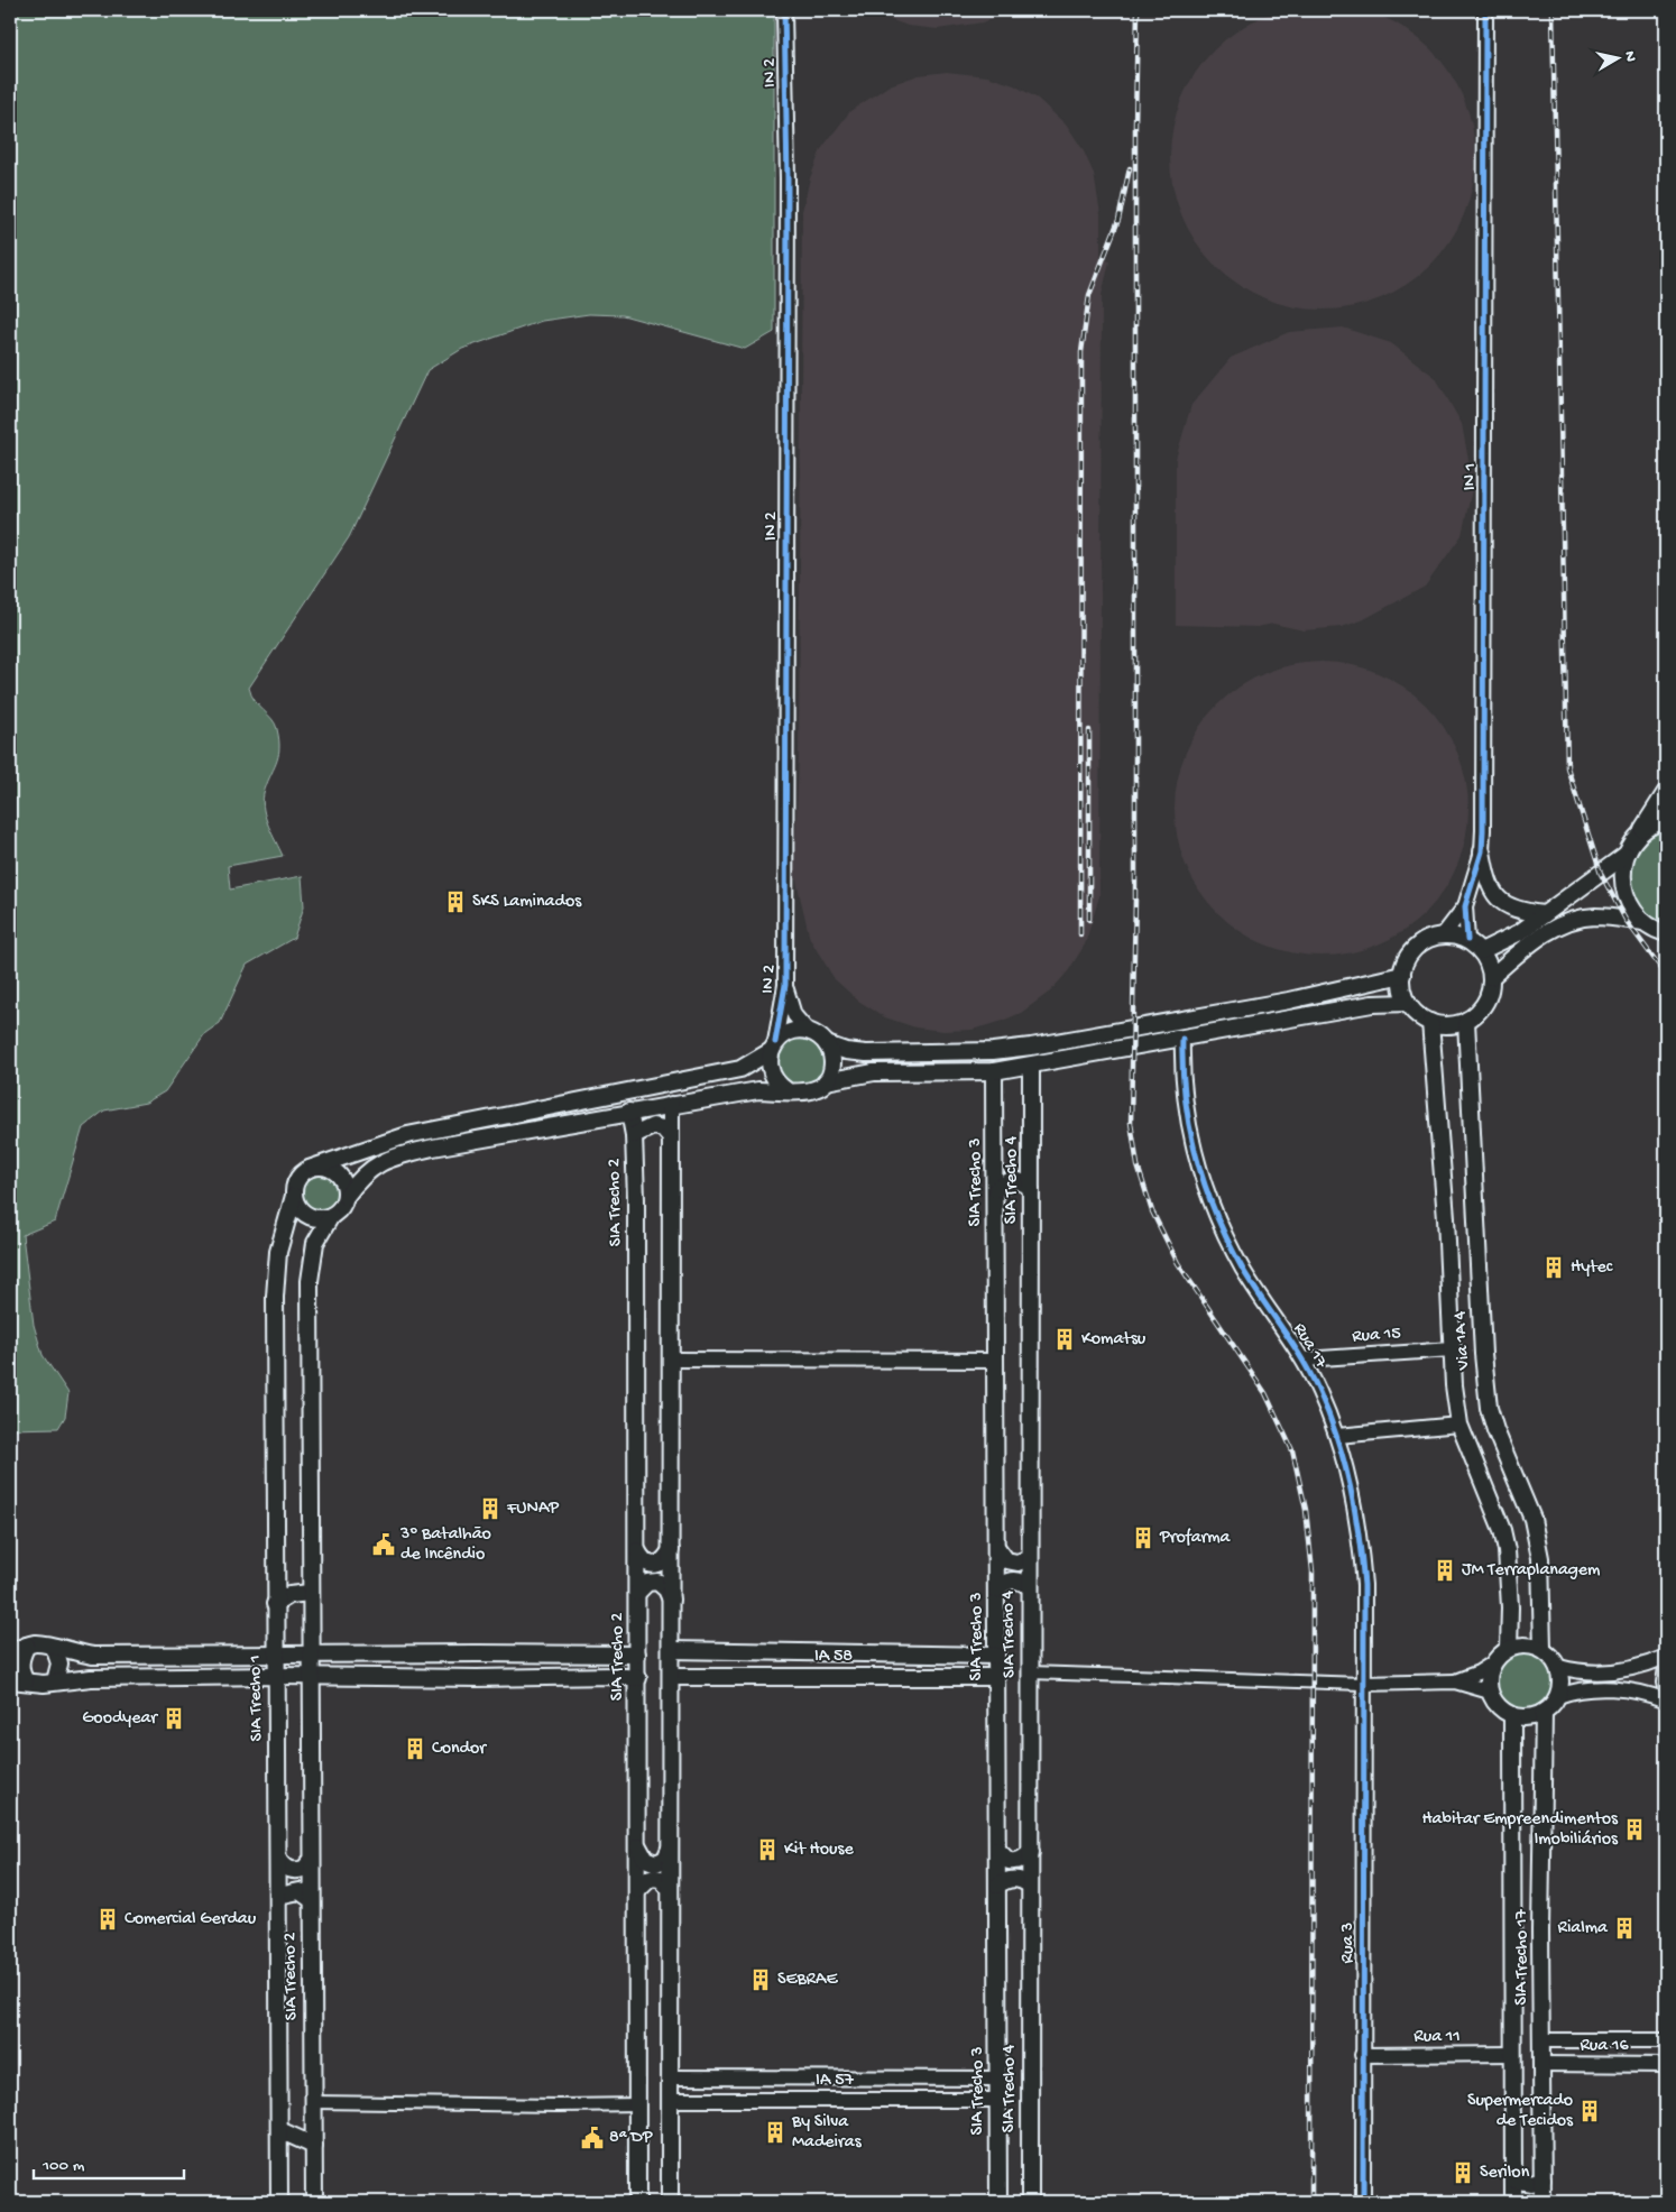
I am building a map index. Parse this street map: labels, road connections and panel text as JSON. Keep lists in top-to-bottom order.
{
  "streets": {
    "main road": [
      "SIA Trecho 4",
      "SIA Trecho 3",
      "SIA Trecho 2",
      "Via 1A 4",
      "IA 58",
      "SIA Trecho 1",
      "SIA Trecho 17"
    ],
    "street": [
      "IN 2",
      "IN 1",
      "Rua 15",
      "Rua 17",
      "Rua 3",
      "Rua 11",
      "Rua 16",
      "IA 57"
    ]
  },
  "crossings": [
    ["IN 1", "Via 1A 4"],
    ["SIA Trecho 3", "IA 58"],
    ["SIA Trecho 3", "IA 57"],
    ["SIA Trecho 2", "SIA Trecho 1"],
    ["Rua 15", "Via 1A 4"],
    ["Rua 15", "Rua 17"],
    ["Via 1A 4", "SIA Trecho 17"],
    ["Rua 17", "Rua 3"],
    ["Rua 3", "Rua 11"],
    ["SIA Trecho 17", "Rua 11"],
    ["SIA Trecho 17", "Rua 16"]
  ],
  "places": {
    "building": [
      "SKS Laminados",
      "Hytec",
      "Komatsu",
      "FUNAP",
      "Profarma",
      "JM Terraplanagem",
      "Goodyear",
      "Condor",
      "Habitar Empreendimentos Imobiliários",
      "Kit House",
      "Comercial Gerdau",
      "Rialma",
      "SEBRAE",
      "Supermercado de Tecidos",
      "By Silva Madeiras",
      "Serilon"
    ],
    "public building": ["3º Batalhão de Incêndio", "8ª DP"]
  },
  "scale_bar": "100 m",
  "north": "right"
}
